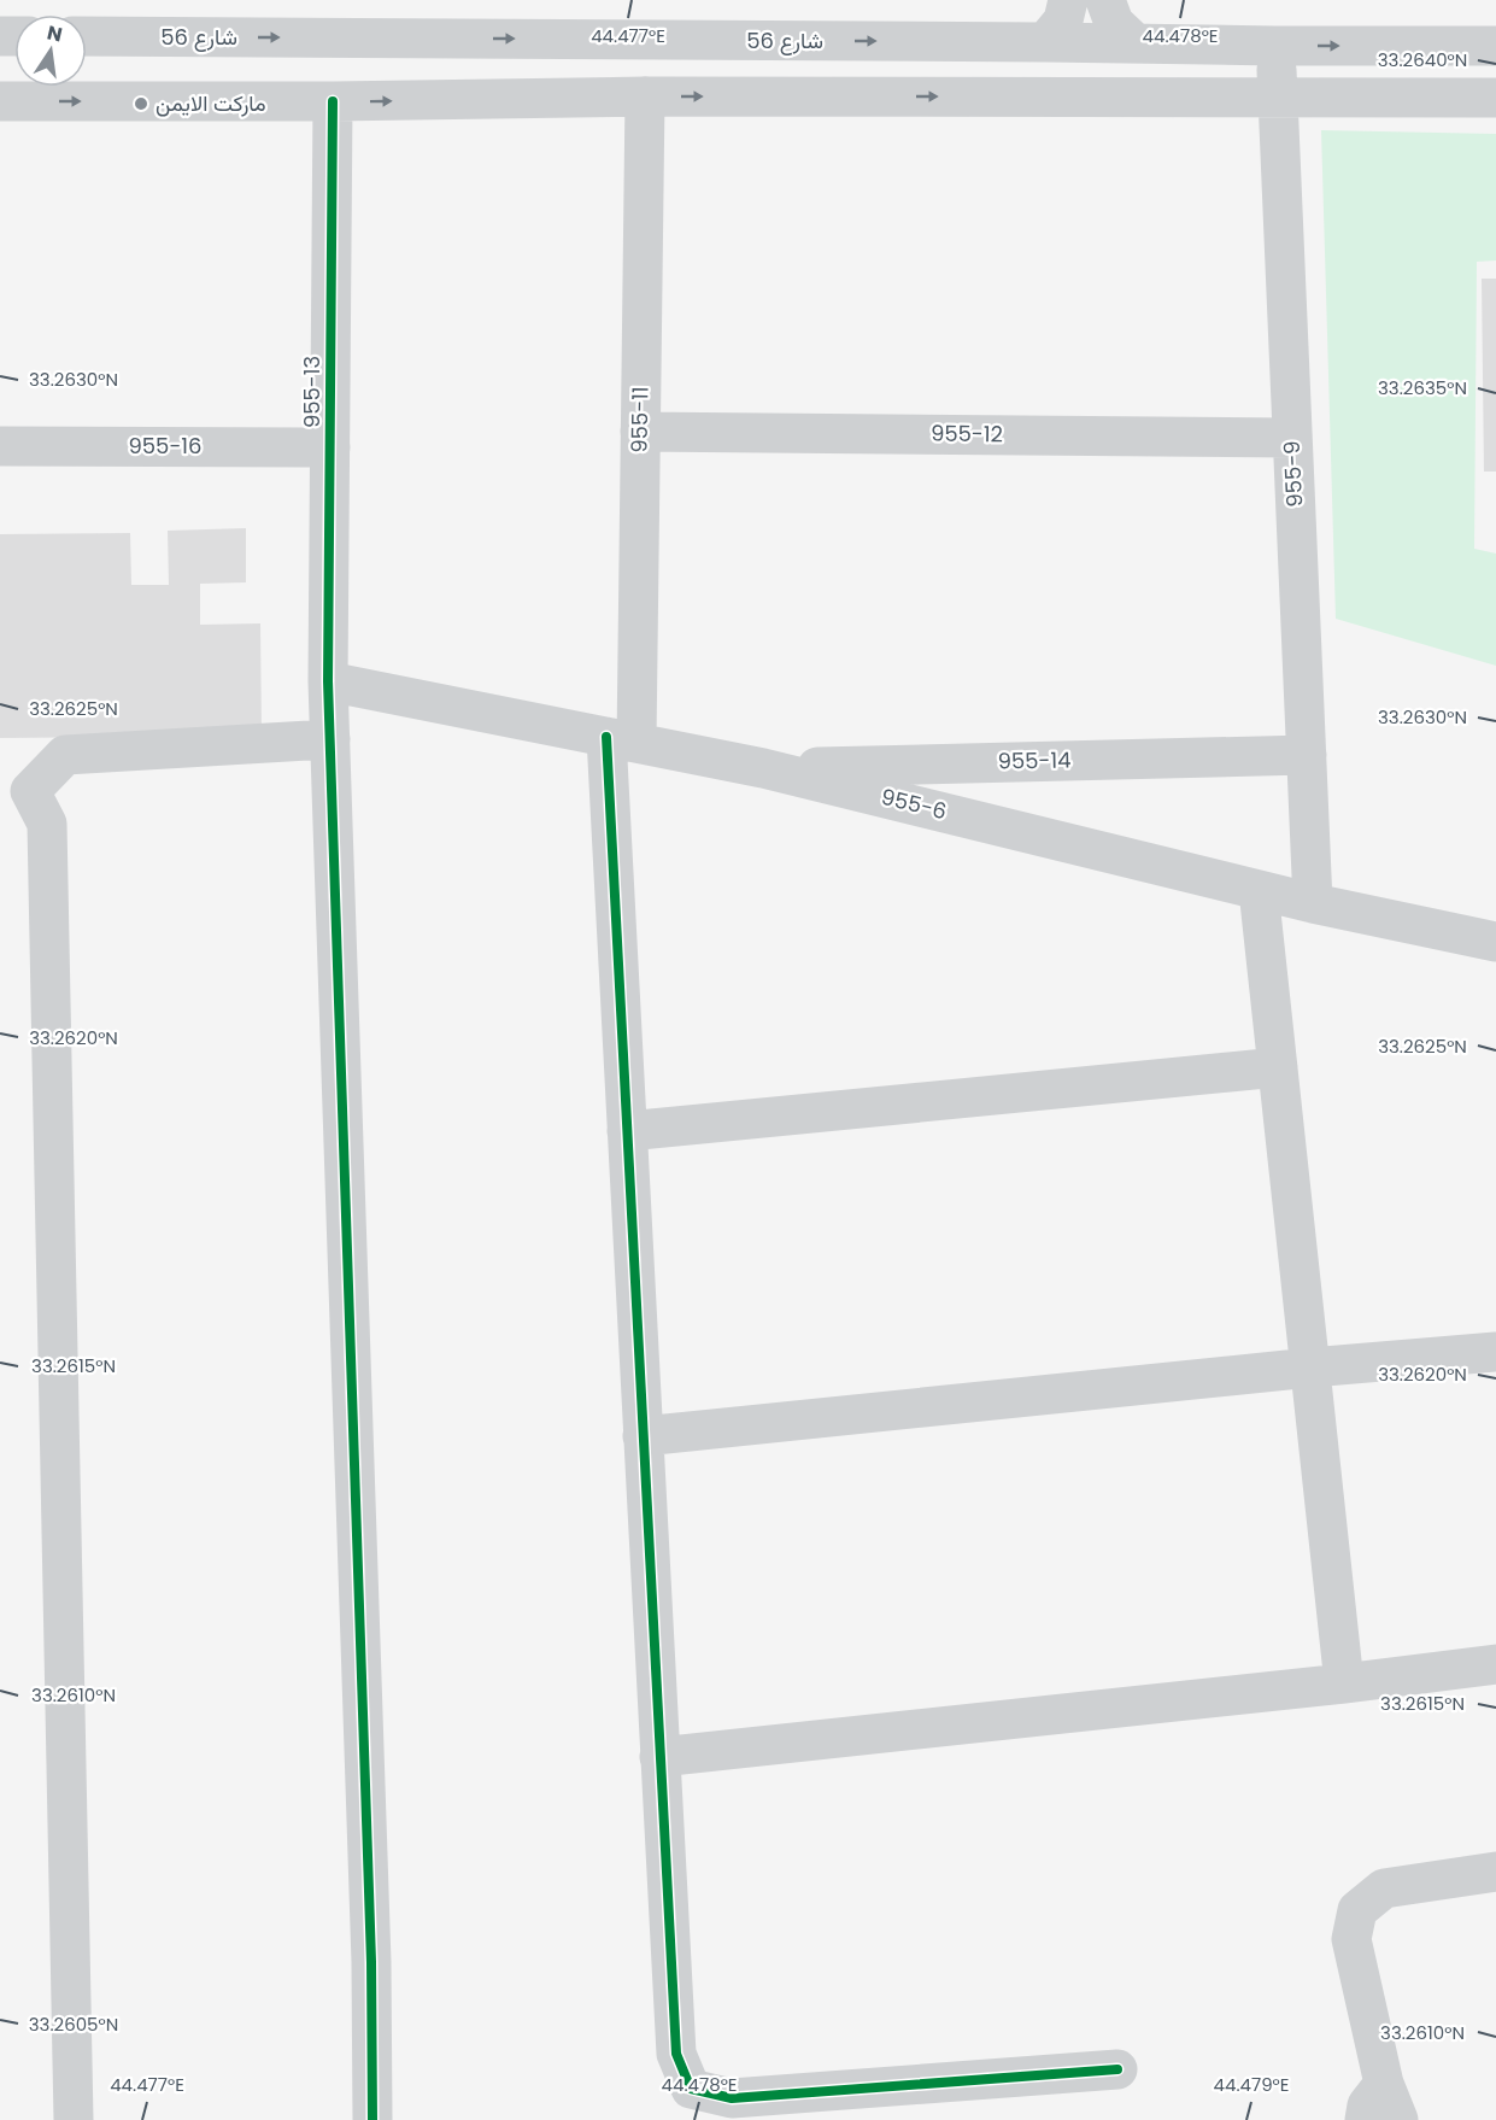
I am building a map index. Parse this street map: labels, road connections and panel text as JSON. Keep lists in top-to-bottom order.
{
  "streets": {
    "street": [
      "شارع 56",
      "955-13",
      "955-11",
      "955-12",
      "955-16",
      "955-9",
      "955-14",
      "955-6"
    ]
  },
  "crossings": [
    ["شارع 56", "955-9"],
    ["955-13", "955-16"],
    ["955-13", "955-6"],
    ["955-11", "955-12"],
    ["955-11", "955-6"],
    ["955-12", "955-9"],
    ["955-9", "955-14"],
    ["955-9", "955-6"],
    ["955-14", "955-6"]
  ],
  "places": ["ماركت الايمن"],
  "north": "top",
  "coordinates": [
    "44.477°E",
    "44.478°E",
    "33.2640°N",
    "33.2630°N",
    "33.2635°N",
    "33.2625°N",
    "33.2620°N",
    "33.2615°N",
    "33.2610°N",
    "33.2605°N",
    "44.479°E"
  ]
}
